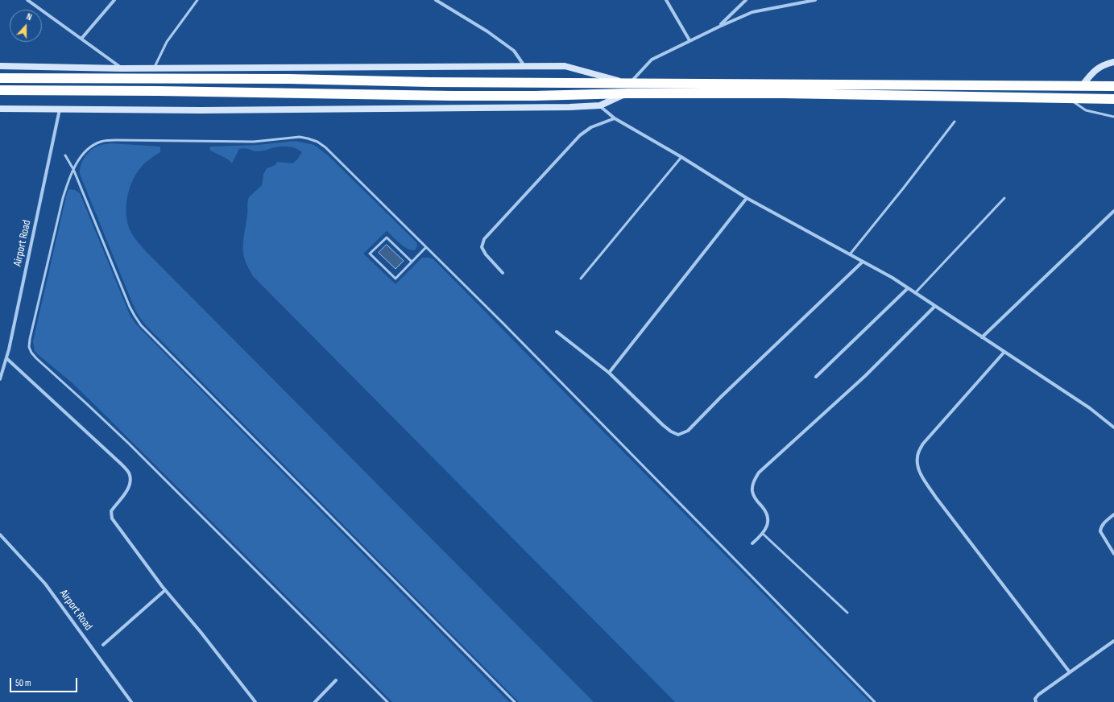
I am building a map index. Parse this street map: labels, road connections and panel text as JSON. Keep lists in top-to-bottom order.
{
  "streets": {
    "street": ["Airport Road"]
  },
  "scale_bar": "50 m",
  "north": "top"
}
